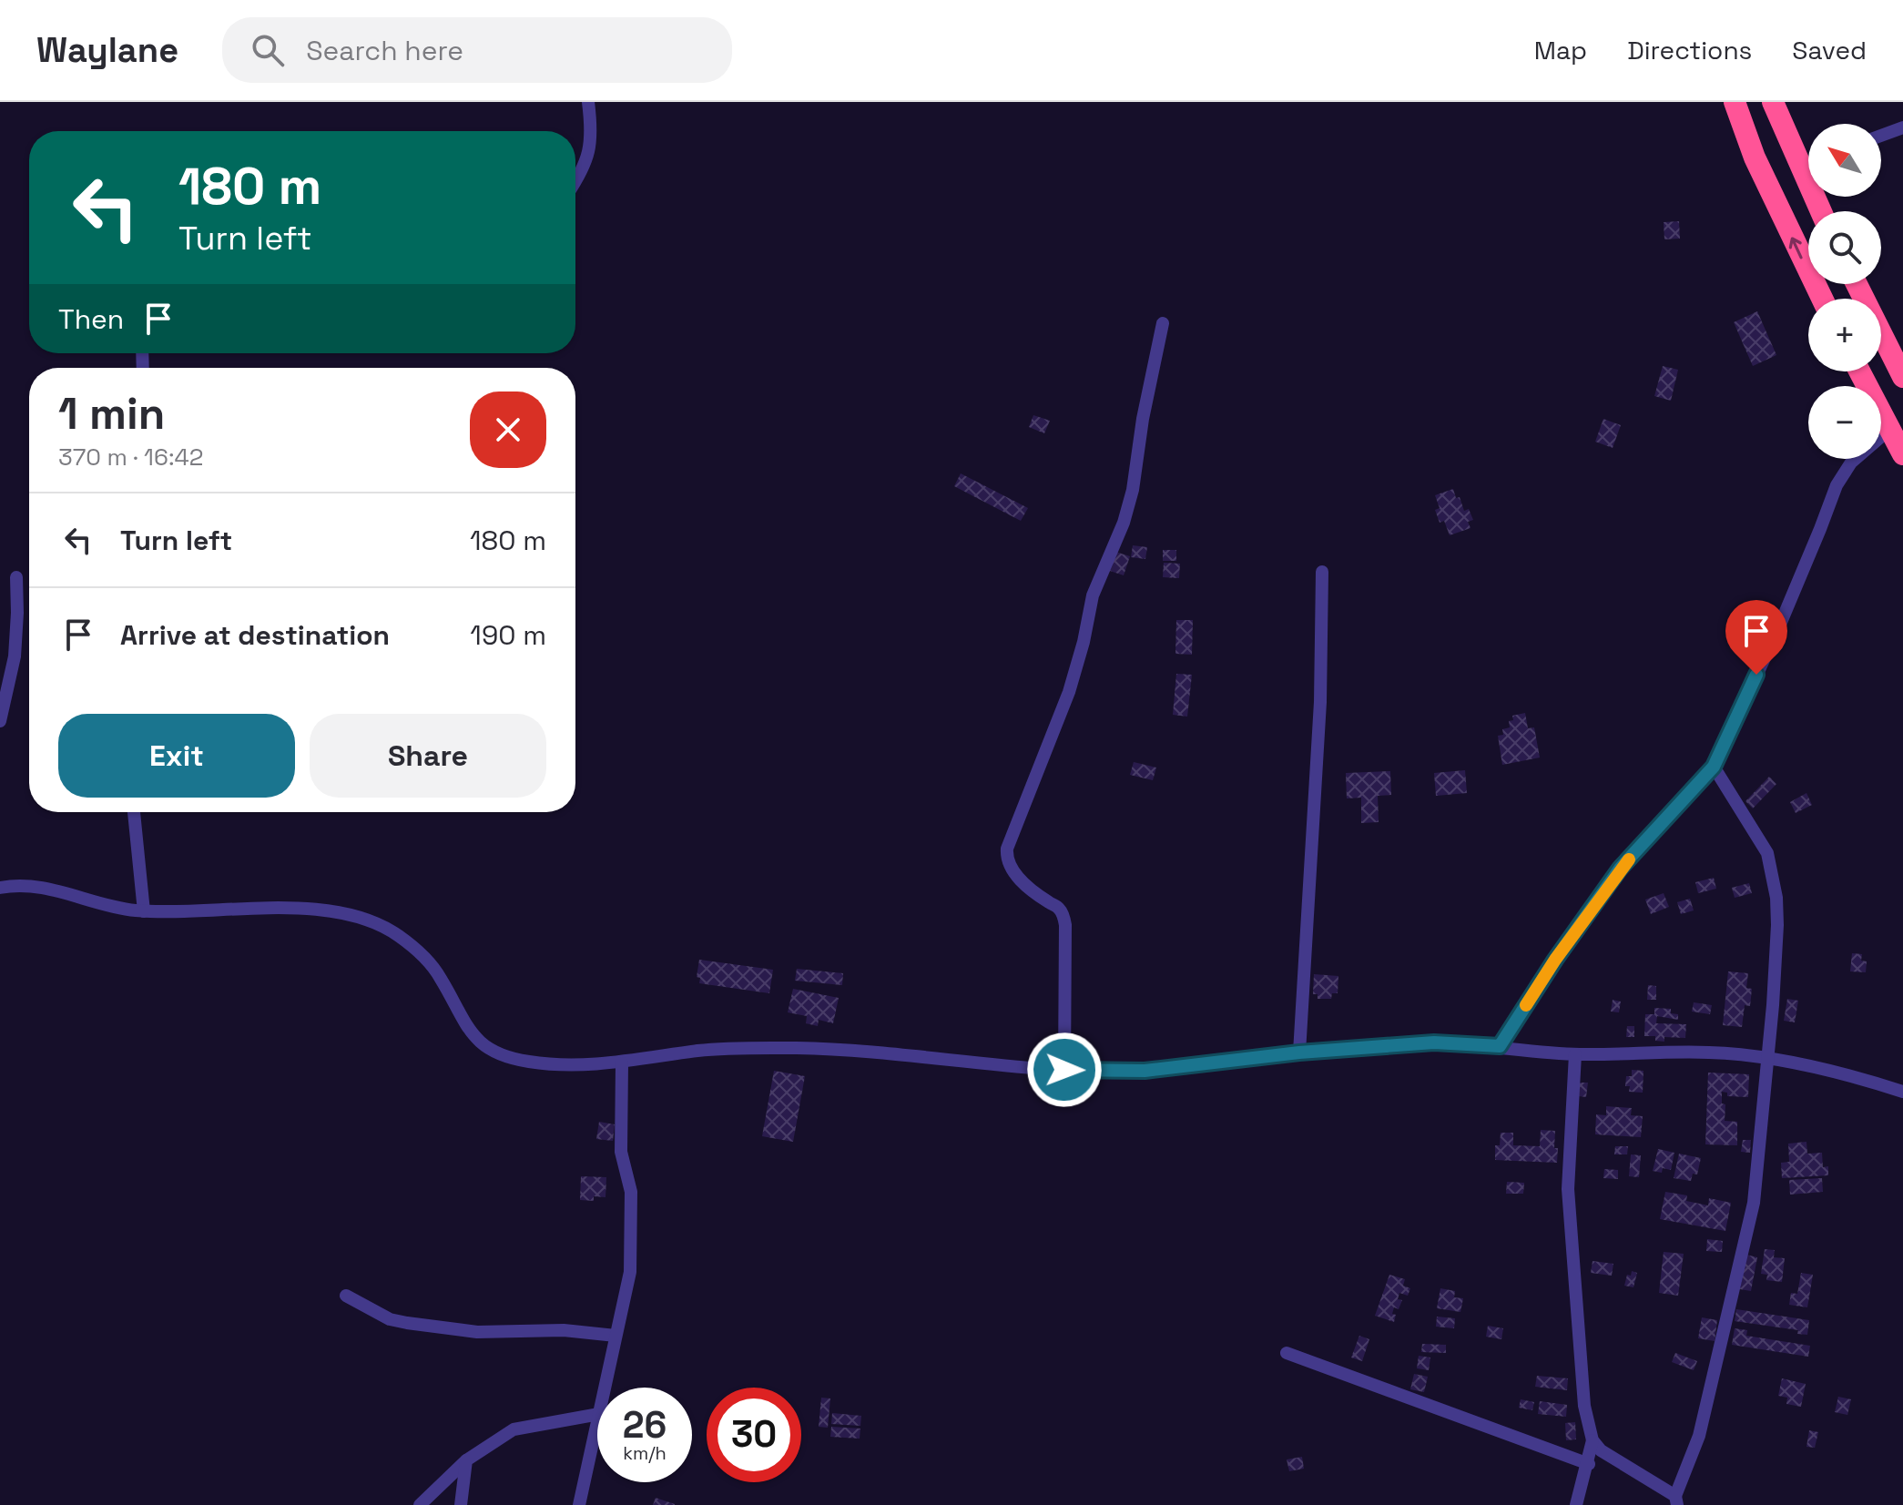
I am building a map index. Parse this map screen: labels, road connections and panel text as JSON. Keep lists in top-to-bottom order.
{
  "north": "top left",
  "page": {
    "header": "Waylane",
    "search": "Search here",
    "nav": ["Map", "Directions", "Saved"],
    "map_buttons": ["+", "−"],
    "turn": ["180 m", "Turn left"],
    "then": "Then",
    "heading": ["1 min", "370 m · 16:42"],
    "list": [
      {
        "name": "Turn left",
        "value": "180 m"
      },
      {
        "name": "Arrive at destination",
        "value": "190 m"
      }
    ],
    "buttons": ["Exit", "Share"],
    "speed": "26 km/h",
    "limit": "30"
  }
}
